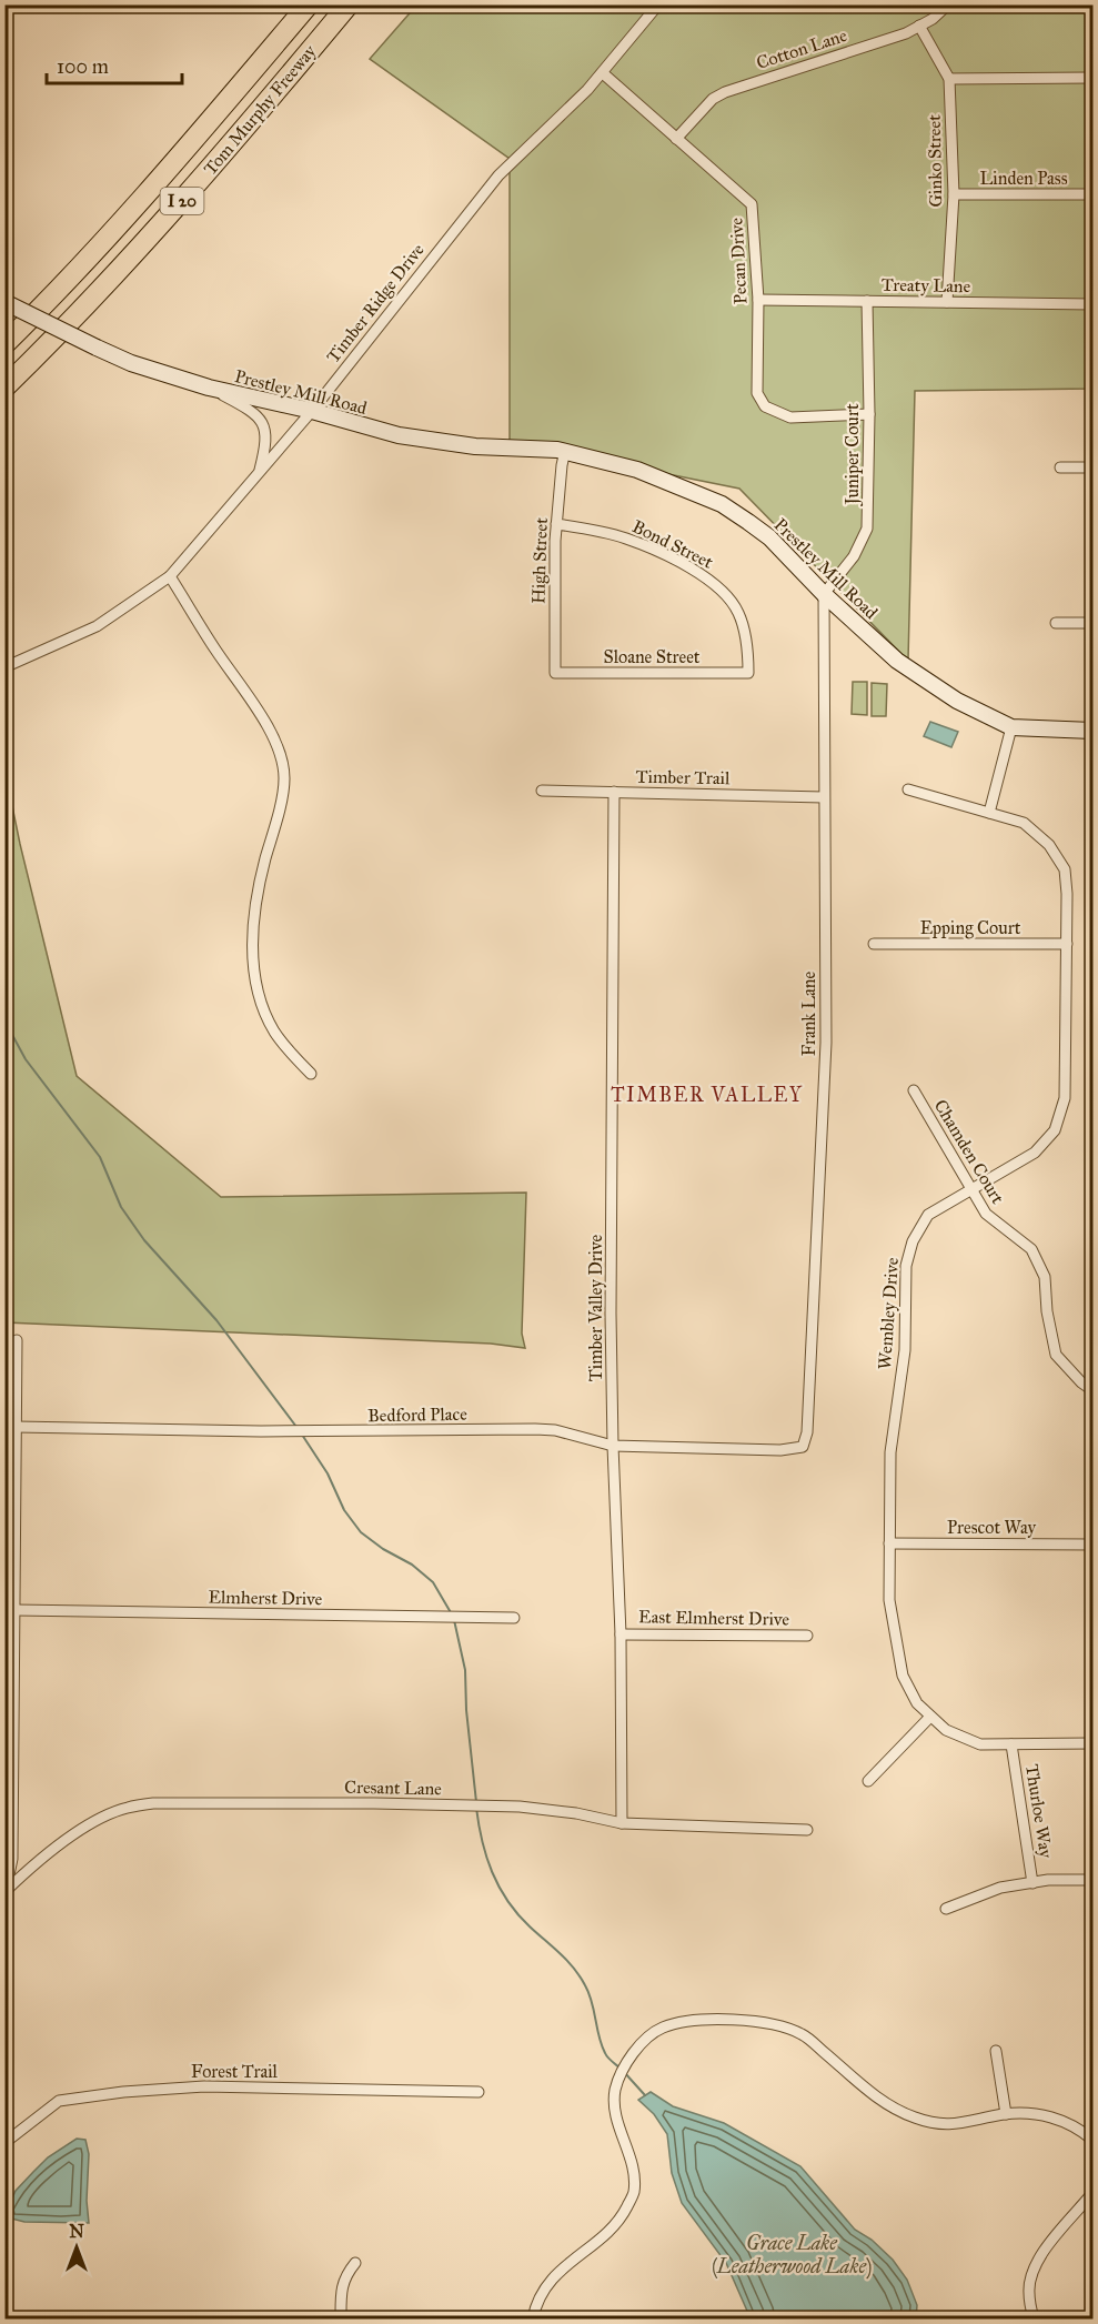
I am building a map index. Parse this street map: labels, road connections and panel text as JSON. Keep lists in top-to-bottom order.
{
  "streets": {
    "highway": ["Tom Murphy Freeway", "I 20"],
    "street": [
      "Cotton Lane",
      "Ginko Street",
      "Linden Pass",
      "Pecan Drive",
      "Treaty Lane",
      "Timber Ridge Drive",
      "Prestley Mill Road",
      "Juniper Court",
      "Bond Street",
      "High Street",
      "Sloane Street",
      "Timber Trail",
      "Epping Court",
      "Frank Lane",
      "Chamden Court",
      "Timber Valley Drive",
      "Wembley Drive",
      "Bedford Place",
      "Prescot Way",
      "Elmherst Drive",
      "East Elmherst Drive",
      "Cresant Lane",
      "Thurloe Way",
      "Forest Trail"
    ]
  },
  "crossings": [
    ["Cotton Lane", "Ginko Street"],
    ["Cotton Lane", "Pecan Drive"],
    ["Ginko Street", "Linden Pass"],
    ["Ginko Street", "Treaty Lane"],
    ["Pecan Drive", "Treaty Lane"],
    ["Pecan Drive", "Timber Ridge Drive"],
    ["Pecan Drive", "Juniper Court"],
    ["Treaty Lane", "Juniper Court"],
    ["Timber Ridge Drive", "Prestley Mill Road"],
    ["Prestley Mill Road", "Juniper Court"],
    ["Prestley Mill Road", "High Street"],
    ["Prestley Mill Road", "Frank Lane"],
    ["Juniper Court", "Frank Lane"],
    ["Bond Street", "High Street"],
    ["Bond Street", "Sloane Street"],
    ["High Street", "Sloane Street"],
    ["Timber Trail", "Frank Lane"],
    ["Timber Trail", "Timber Valley Drive"],
    ["Epping Court", "Wembley Drive"],
    ["Frank Lane", "Bedford Place"],
    ["Chamden Court", "Wembley Drive"],
    ["Timber Valley Drive", "Bedford Place"],
    ["Timber Valley Drive", "East Elmherst Drive"],
    ["Timber Valley Drive", "Cresant Lane"],
    ["Wembley Drive", "Prescot Way"],
    ["Wembley Drive", "Thurloe Way"]
  ],
  "districts": ["TIMBER VALLEY"],
  "water": ["Grace Lake (Leatherwood Lake)"],
  "scale_bar": "100 m",
  "north": "top"
}
